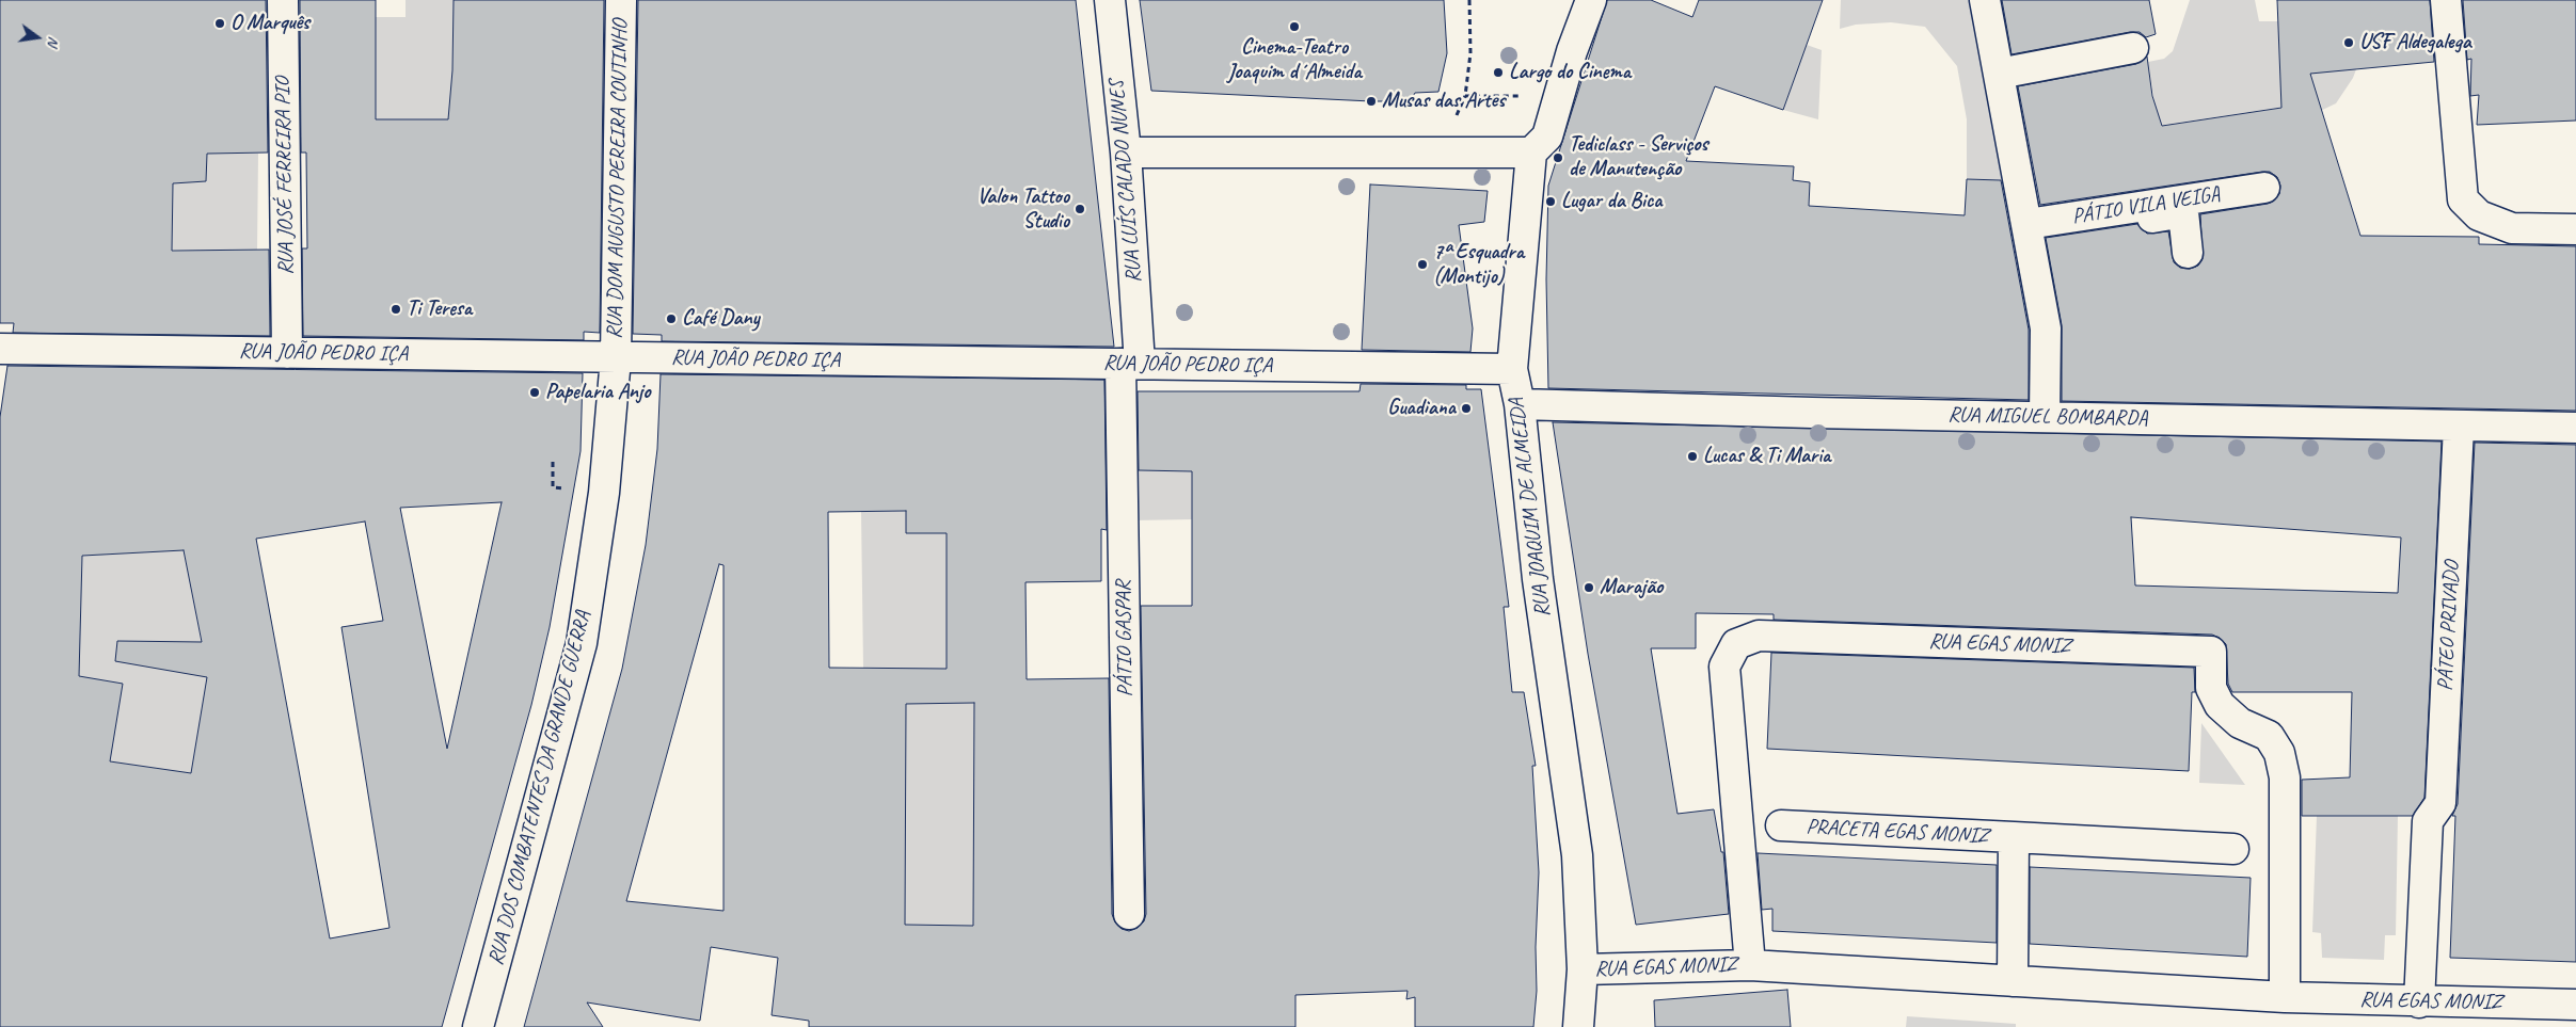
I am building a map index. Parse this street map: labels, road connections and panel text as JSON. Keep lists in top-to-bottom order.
{
  "streets": {
    "street": [
      "RUA JOSÉ FERREIRA PIO",
      "RUA DOM AUGUSTO PEREIRA COUTINHO",
      "RUA LUÍS CALADO NUNES",
      "PÁTIO VILA VEIGA",
      "RUA JOÃO PEDRO IÇA",
      "RUA MIGUEL BOMBARDA",
      "RUA JOAQUIM DE ALMEIDA",
      "PÁTEO PRIVADO",
      "PÁTIO GASPAR",
      "RUA EGAS MONIZ",
      "RUA DOS COMBATENTES DA GRANDE GUERRA",
      "PRACETA EGAS MONIZ"
    ]
  },
  "crossings": [
    ["RUA JOSÉ FERREIRA PIO", "RUA JOÃO PEDRO IÇA"],
    ["RUA DOM AUGUSTO PEREIRA COUTINHO", "RUA JOÃO PEDRO IÇA"],
    ["RUA DOM AUGUSTO PEREIRA COUTINHO", "RUA DOS COMBATENTES DA GRANDE GUERRA"],
    ["RUA LUÍS CALADO NUNES", "RUA JOÃO PEDRO IÇA"],
    ["RUA LUÍS CALADO NUNES", "PÁTIO GASPAR"],
    ["RUA JOÃO PEDRO IÇA", "RUA JOAQUIM DE ALMEIDA"],
    ["RUA JOÃO PEDRO IÇA", "PÁTIO GASPAR"],
    ["RUA JOÃO PEDRO IÇA", "RUA DOS COMBATENTES DA GRANDE GUERRA"],
    ["RUA MIGUEL BOMBARDA", "RUA JOAQUIM DE ALMEIDA"],
    ["RUA MIGUEL BOMBARDA", "PÁTEO PRIVADO"],
    ["RUA JOAQUIM DE ALMEIDA", "RUA EGAS MONIZ"],
    ["PÁTEO PRIVADO", "RUA EGAS MONIZ"],
    ["RUA EGAS MONIZ", "PRACETA EGAS MONIZ"]
  ],
  "places": [
    "O Marquês",
    "Cinema-Teatro Joaquim d´Almeida",
    "USF Aldegalega",
    "Largo do Cinema",
    "Musas das Artes",
    "Tediclass - Serviços de Manutenção",
    "Lugar da Bica",
    "Valon Tattoo Studio",
    "7ª Esquadra (Montijo)",
    "Ti Teresa",
    "Café Dany",
    "Papelaria Anjo",
    "Guadiana",
    "Lucas & Ti Maria",
    "Marajão"
  ],
  "north": "right"
}
